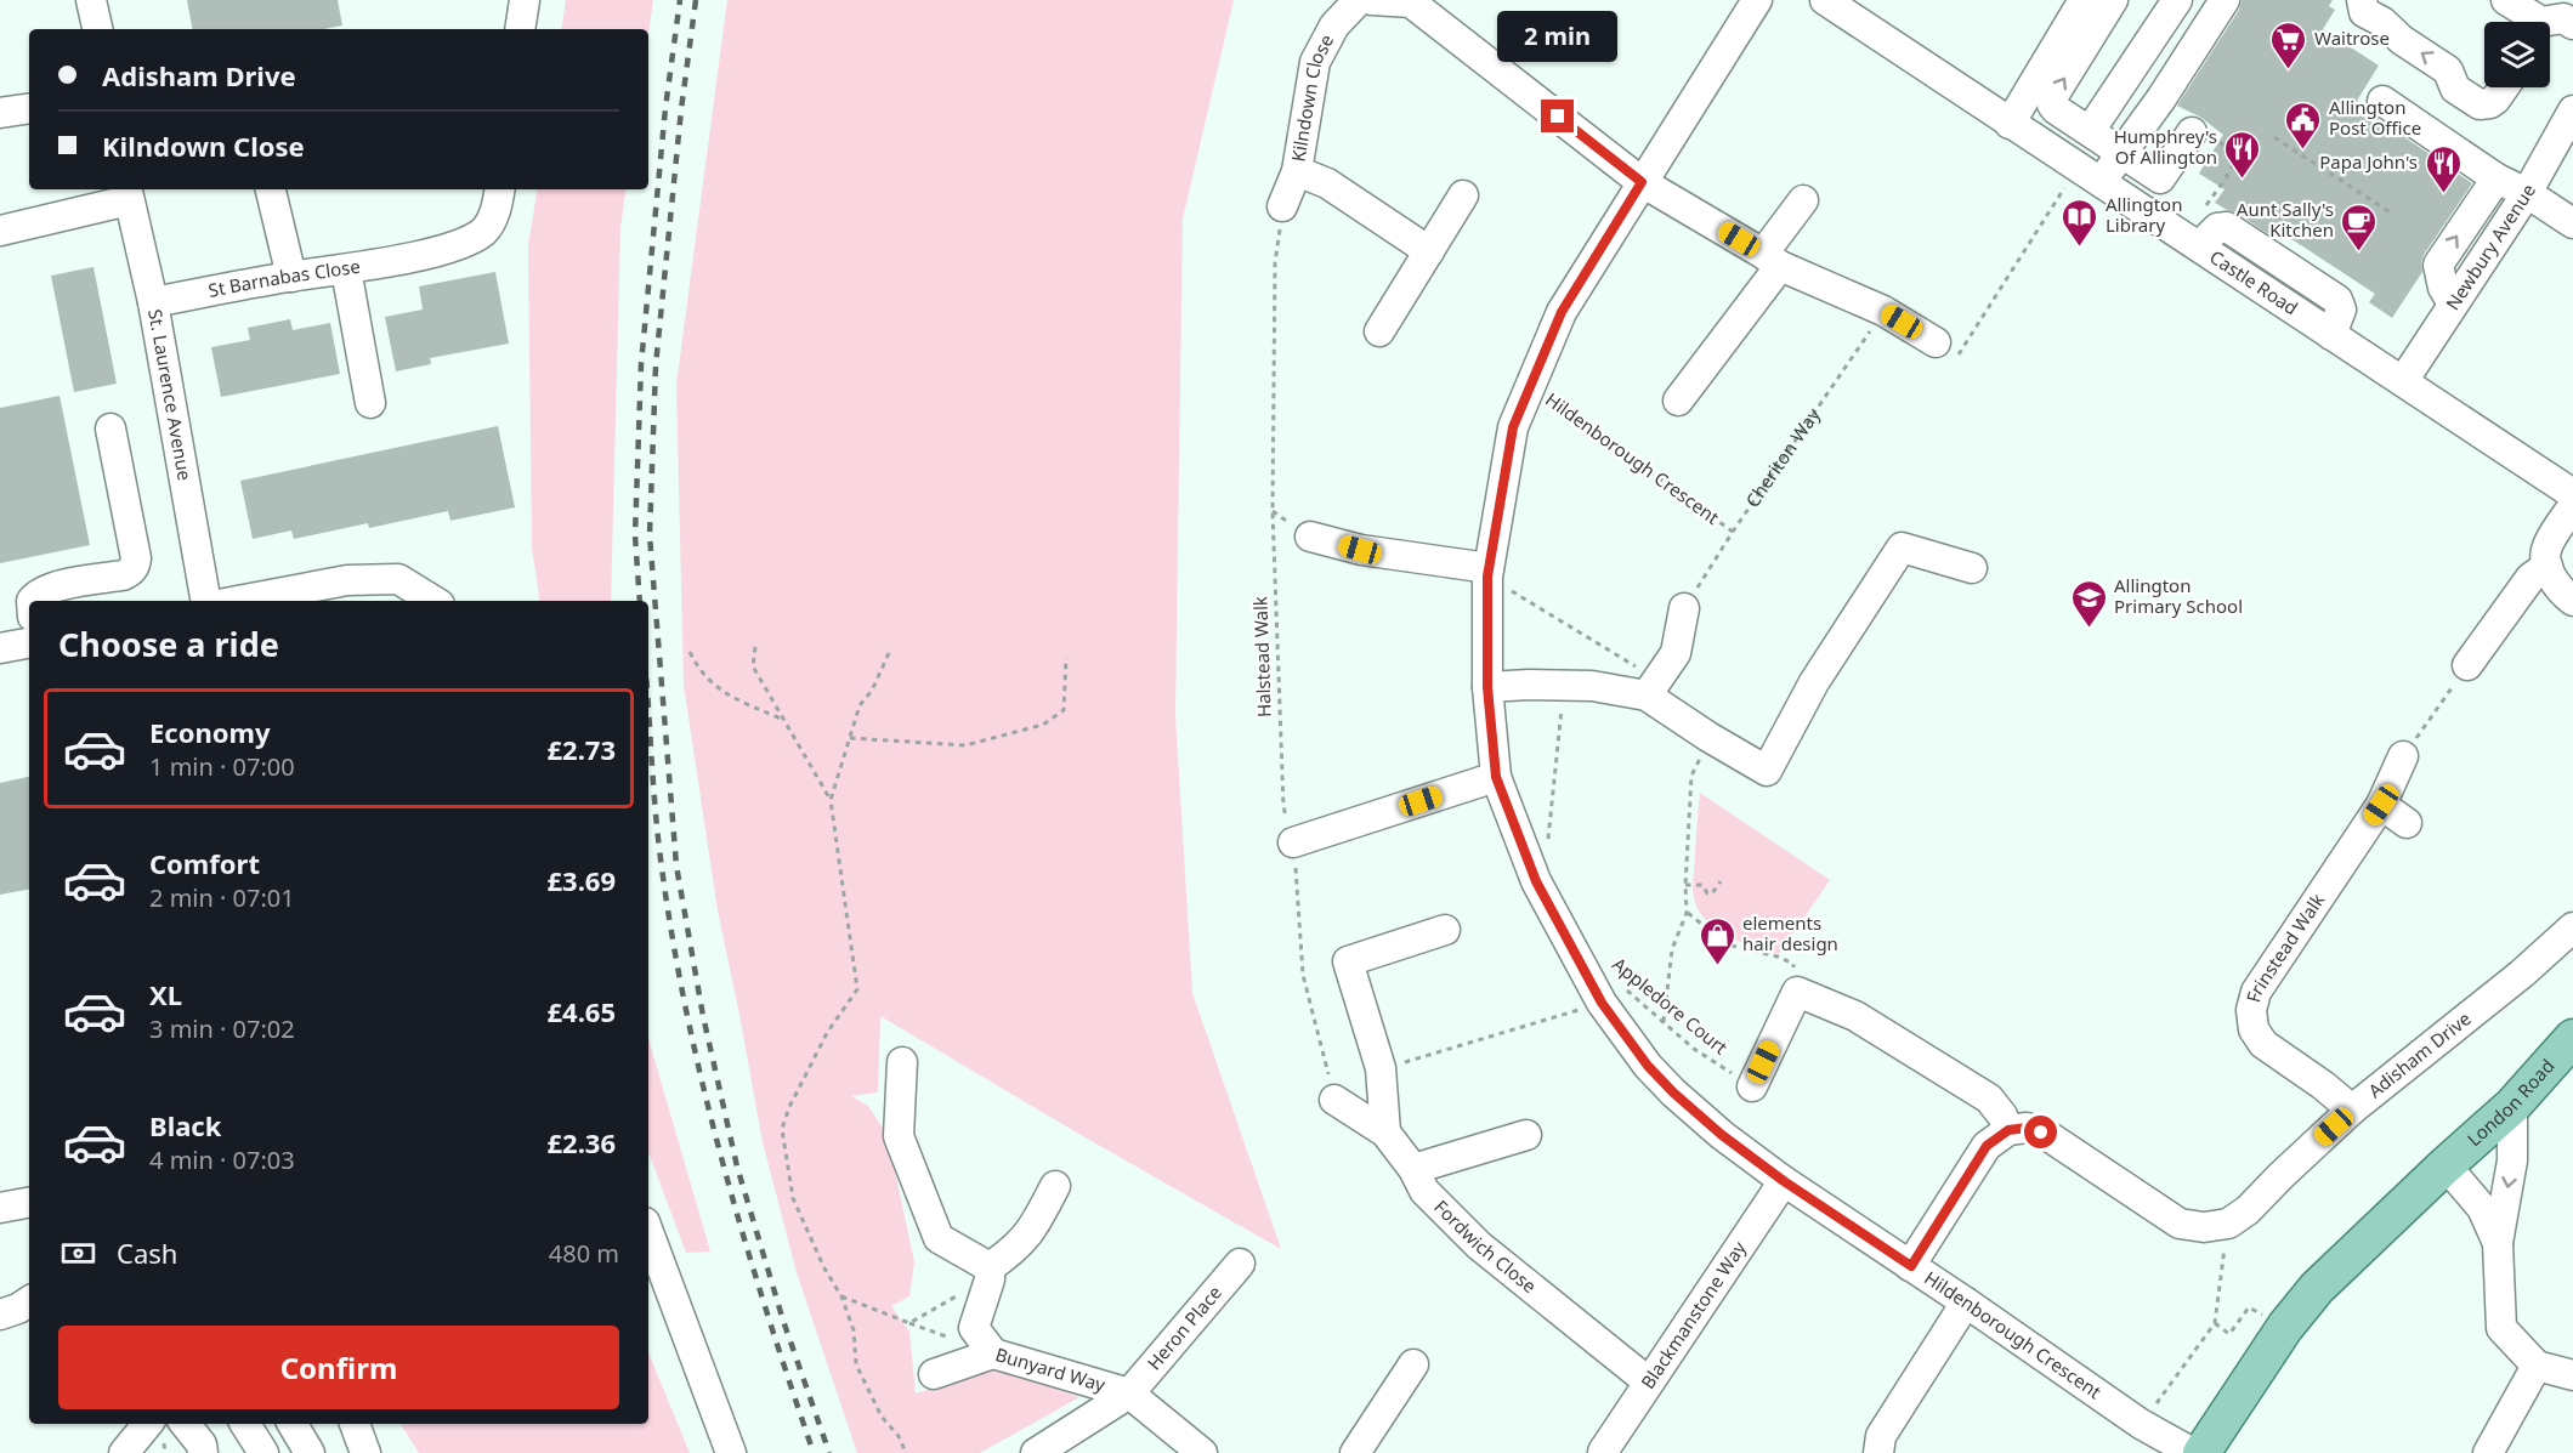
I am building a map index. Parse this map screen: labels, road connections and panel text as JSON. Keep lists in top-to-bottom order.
{
  "streets": {
    "main road": ["London Road"],
    "street": [
      "Kilndown Close",
      "Newbury Avenue",
      "St Barnabas Close",
      "Castle Road",
      "St. Laurence Avenue",
      "Hildenborough Crescent",
      "Frinstead Walk",
      "Adisham Drive",
      "Fordwich Close",
      "Blackmanstone Way",
      "Heron Place",
      "Bunyard Way"
    ],
    "path": ["Cheriton Way", "Halstead Walk", "Appledore Court"]
  },
  "crossings": [
    ["Kilndown Close", "Halstead Walk"],
    ["Newbury Avenue", "Castle Road"],
    ["St Barnabas Close", "St. Laurence Avenue"],
    ["Hildenborough Crescent", "Cheriton Way"],
    ["Hildenborough Crescent", "Appledore Court"],
    ["Hildenborough Crescent", "Blackmanstone Way"],
    ["Halstead Walk", "Fordwich Close"],
    ["Frinstead Walk", "Adisham Drive"],
    ["Fordwich Close", "Blackmanstone Way"],
    ["Heron Place", "Bunyard Way"]
  ],
  "places": {
    "supermarket": ["Waitrose"],
    "public building": ["Allington Post Office"],
    "restaurant": ["Humphrey's Of Allington", "Papa John's"],
    "library": ["Allington Library"],
    "cafe": ["Aunt Sally's Kitchen"],
    "school or university": ["Allington Primary School"],
    "shop": ["elements hair design"]
  },
  "page": {
    "bubble": "2 min",
    "banner": ["Adisham Drive", "Kilndown Close"],
    "heading": "Choose a ride",
    "list": [
      {
        "name": "Economy",
        "note": "1 min · 07:00",
        "value": "£2.73"
      },
      {
        "name": "Comfort",
        "note": "2 min · 07:01",
        "value": "£3.69"
      },
      {
        "name": "XL",
        "note": "3 min · 07:02",
        "value": "£4.65"
      },
      {
        "name": "Black",
        "note": "4 min · 07:03",
        "value": "£2.36"
      }
    ],
    "pay": ["Cash", "480 m"],
    "buttons": "Confirm"
  }
}
